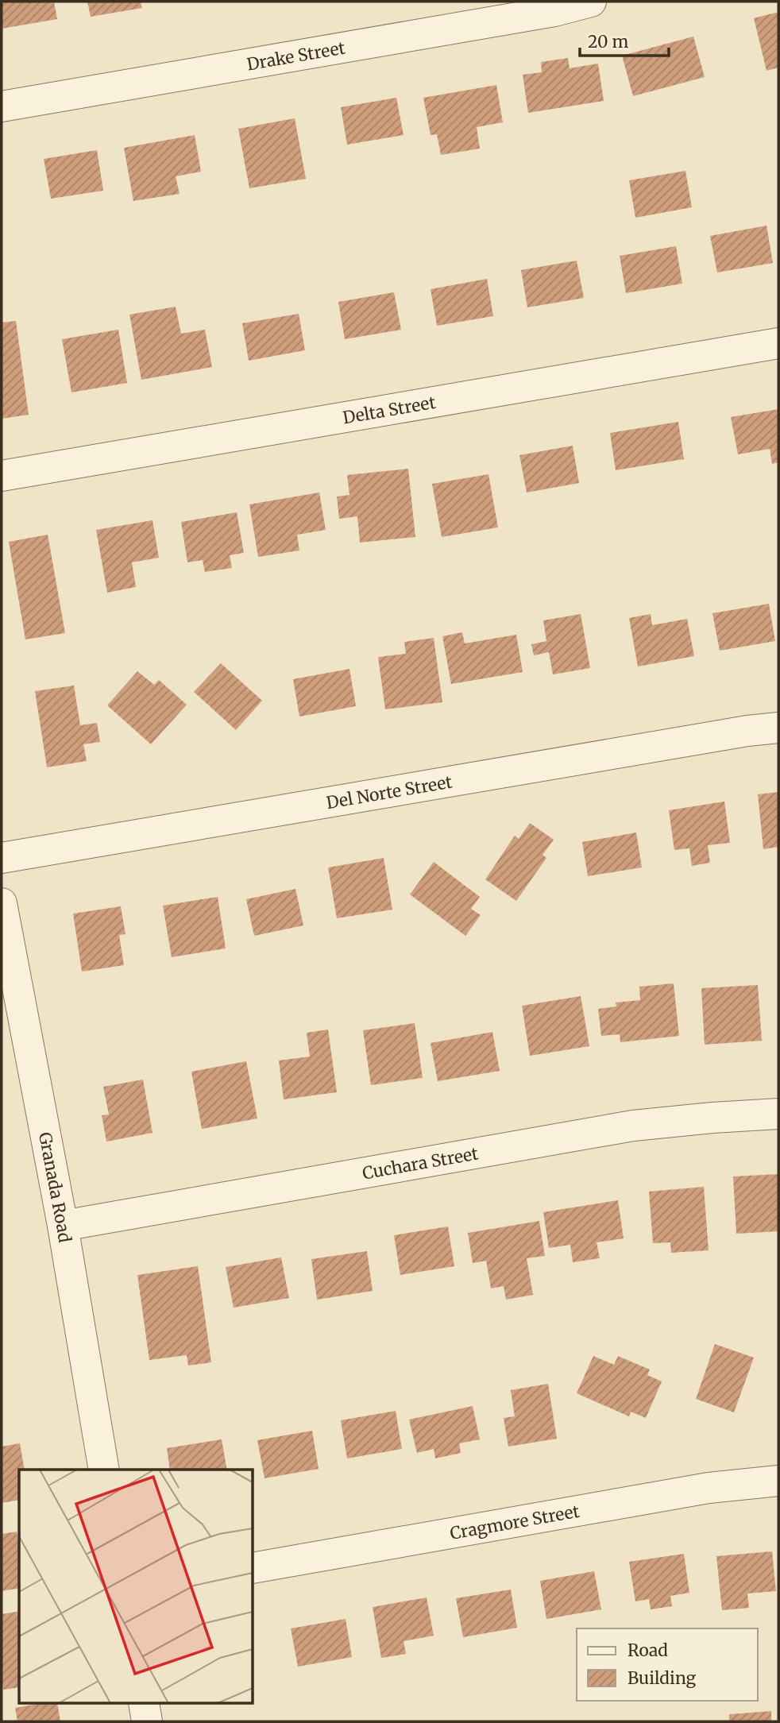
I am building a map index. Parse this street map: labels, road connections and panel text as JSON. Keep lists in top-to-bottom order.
{
  "streets": {
    "street": [
      "Drake Street",
      "Delta Street",
      "Del Norte Street",
      "Cuchara Street",
      "Granada Road",
      "Cragmore Street"
    ]
  },
  "crossings": [
    ["Cuchara Street", "Granada Road"]
  ],
  "legend": ["Road", "Building"],
  "scale_bar": "20 m"
}
